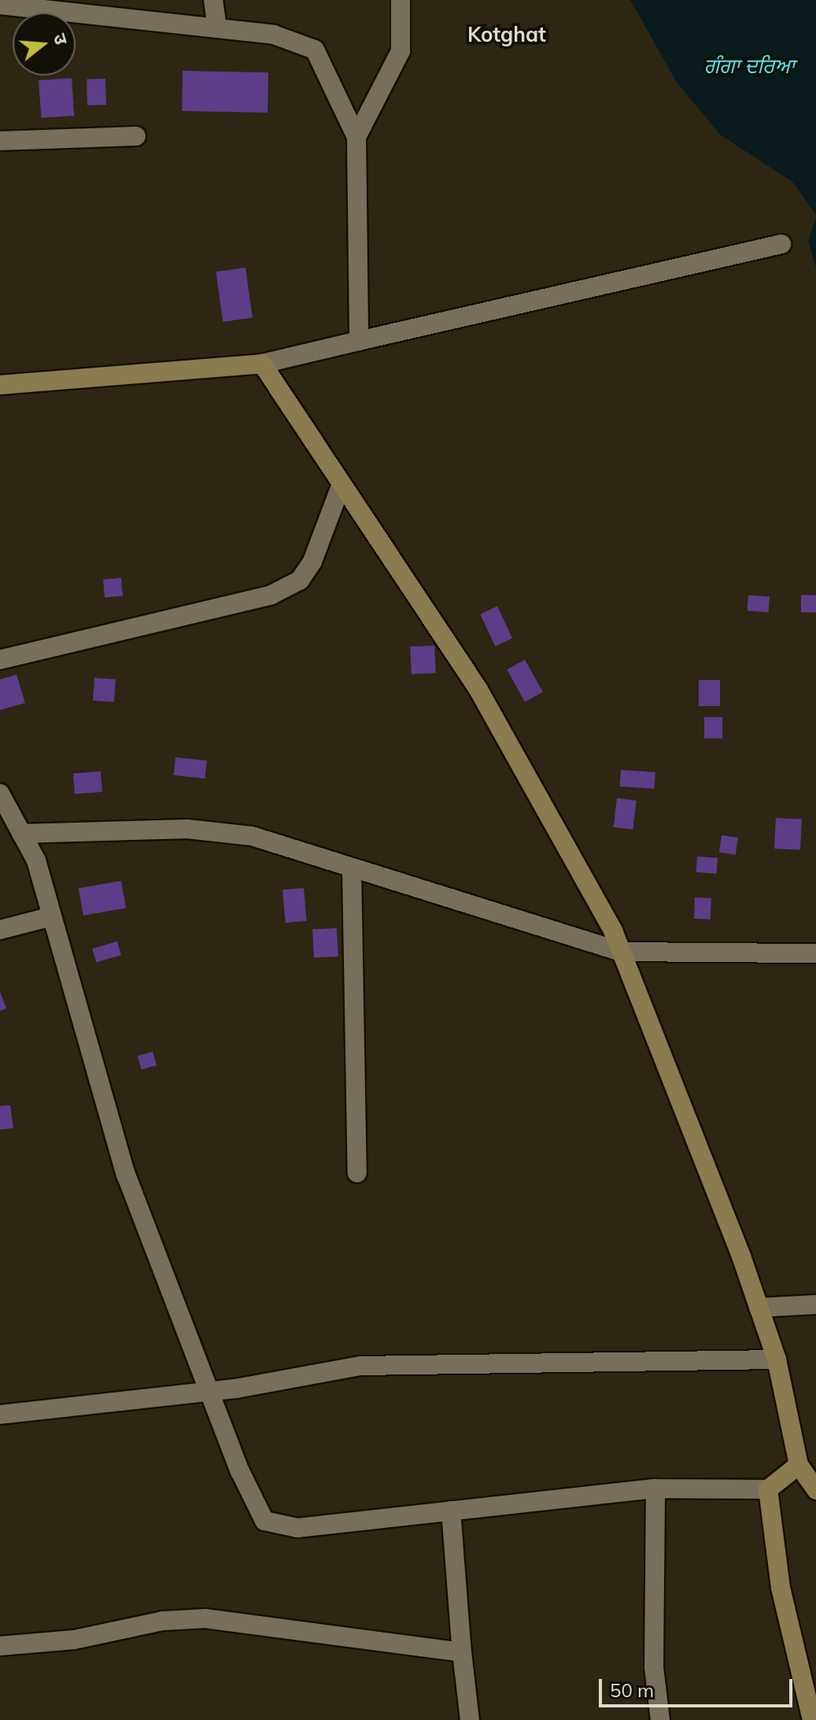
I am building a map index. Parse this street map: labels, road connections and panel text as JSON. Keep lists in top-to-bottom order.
{
  "districts": ["Kotghat"],
  "water": ["ਗੰਗਾ ਦਰਿਆ"],
  "scale_bar": "50 m",
  "north": "right"
}
